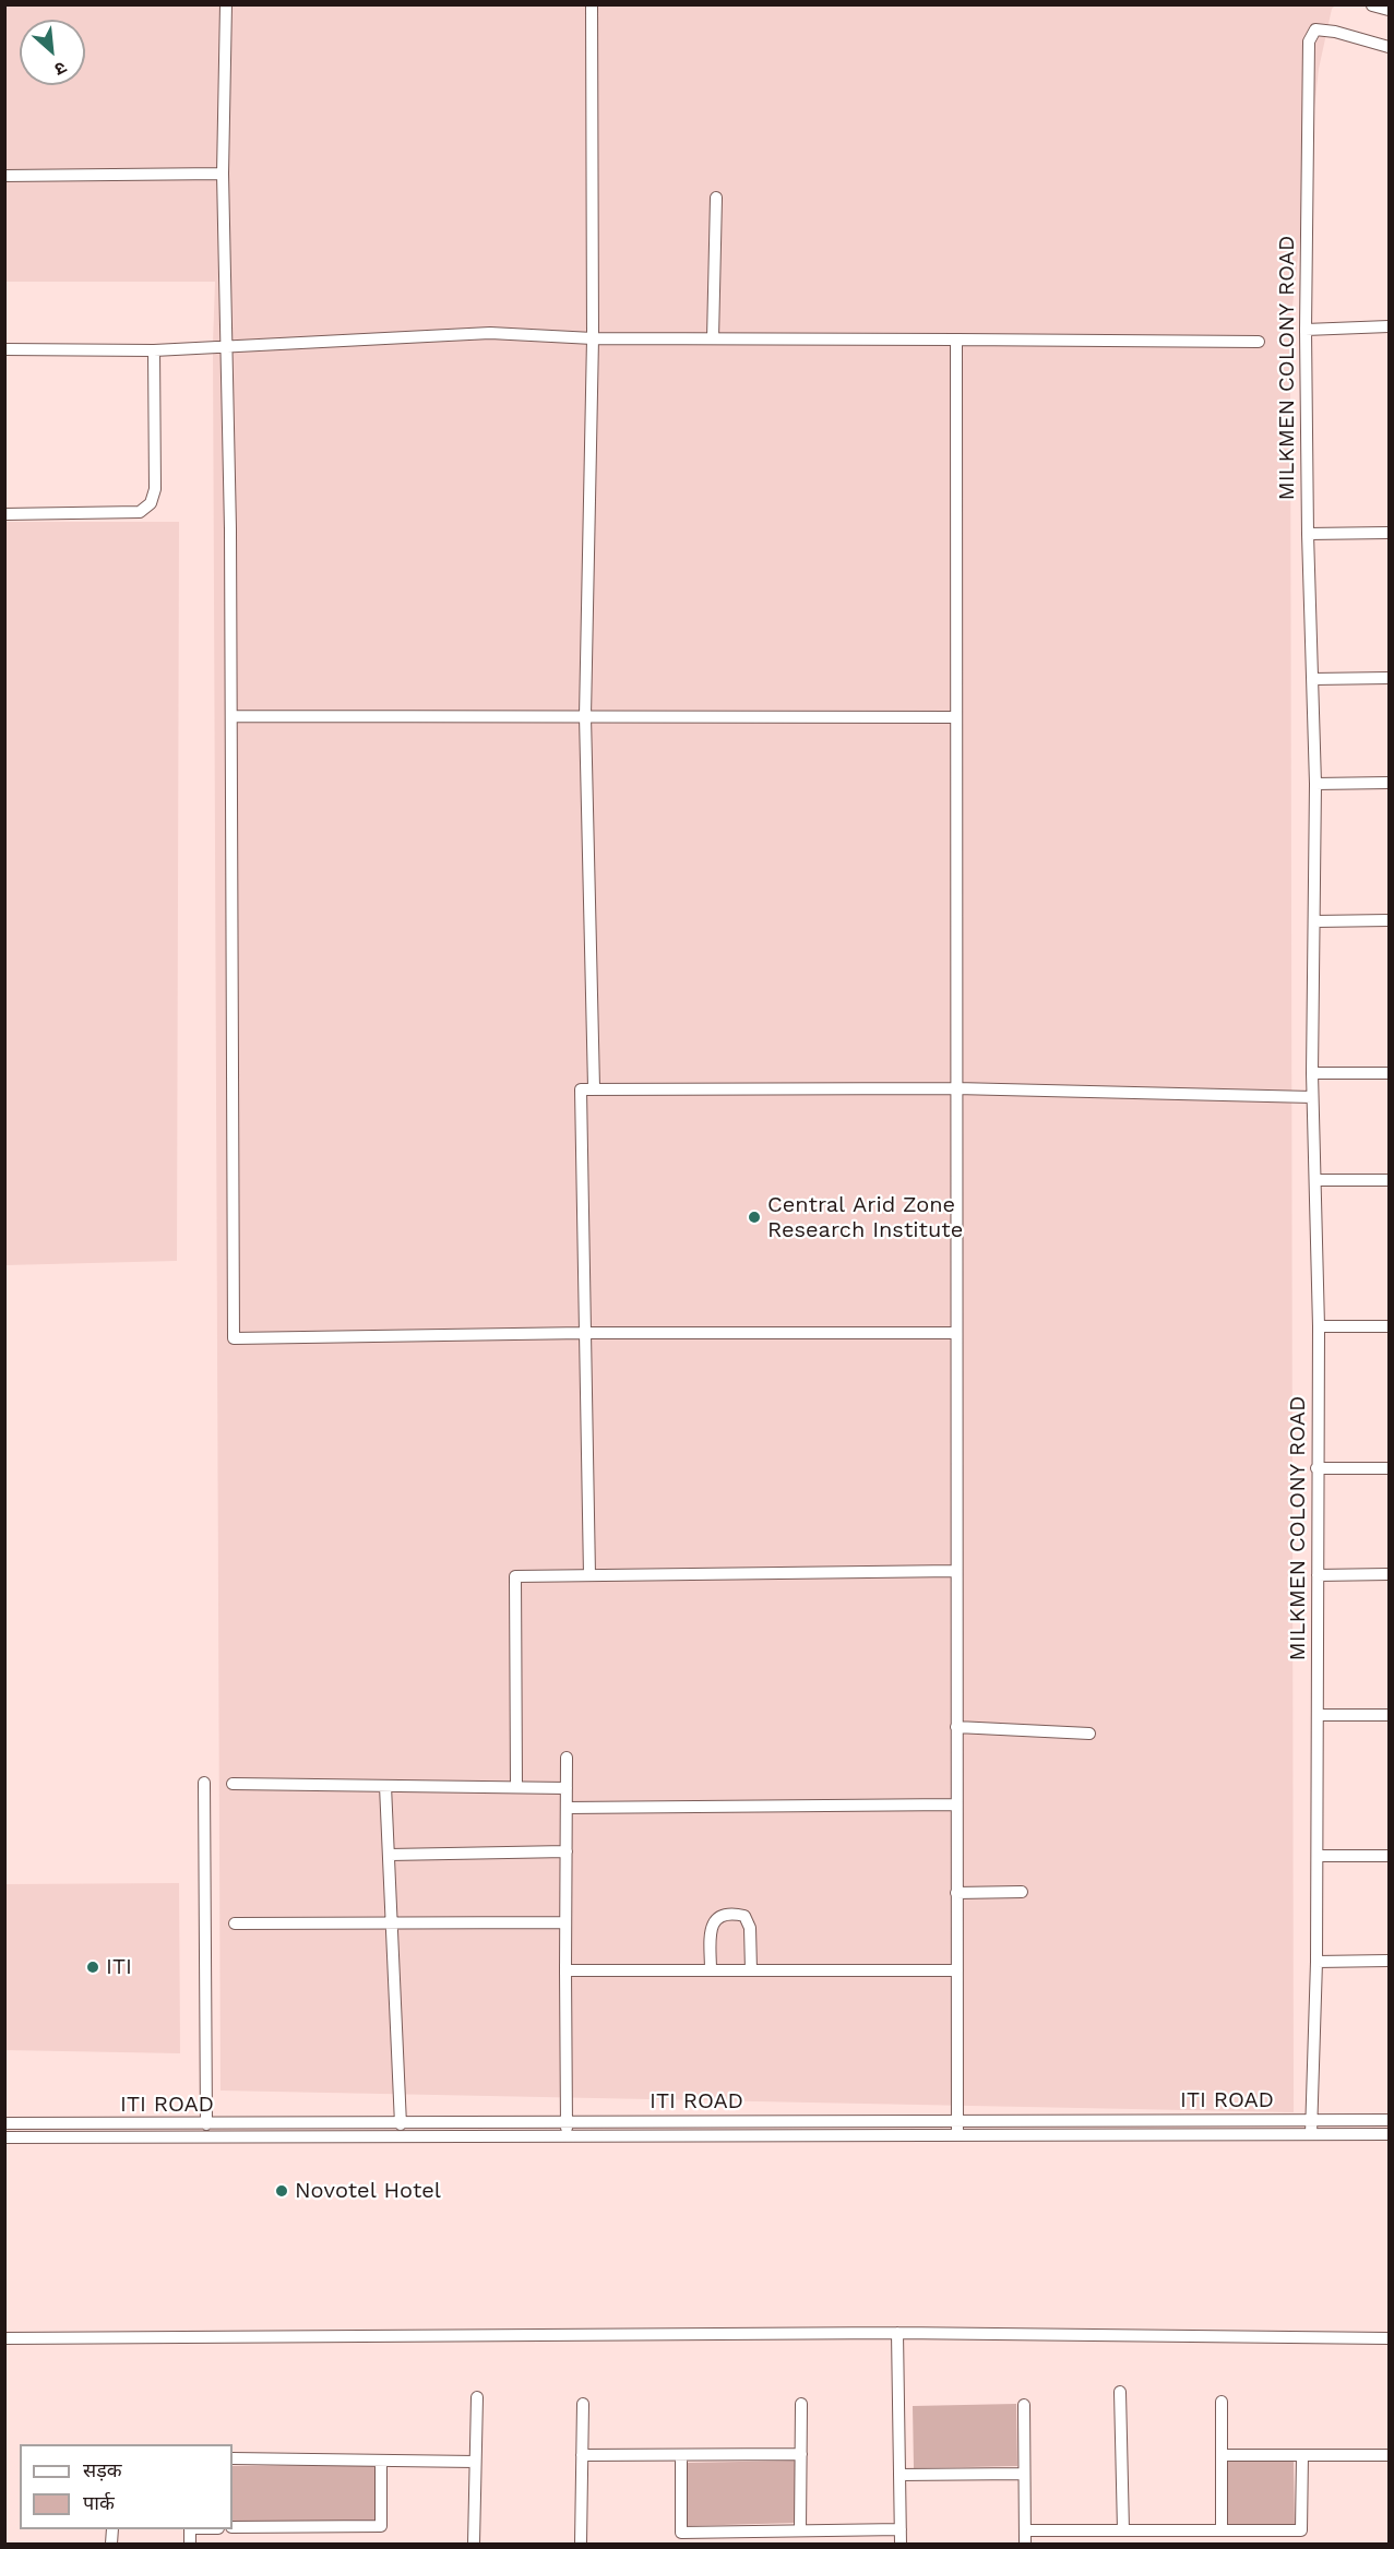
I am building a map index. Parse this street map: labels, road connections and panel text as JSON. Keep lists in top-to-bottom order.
{
  "streets": {
    "street": ["MILKMEN COLONY ROAD", "ITI ROAD"]
  },
  "crossings": [
    ["MILKMEN COLONY ROAD", "ITI ROAD"]
  ],
  "places": ["Central Arid Zone Research Institute", "ITI", "Novotel Hotel"],
  "legend": ["सड़क", "पार्क"],
  "north": "bottom right"
}
